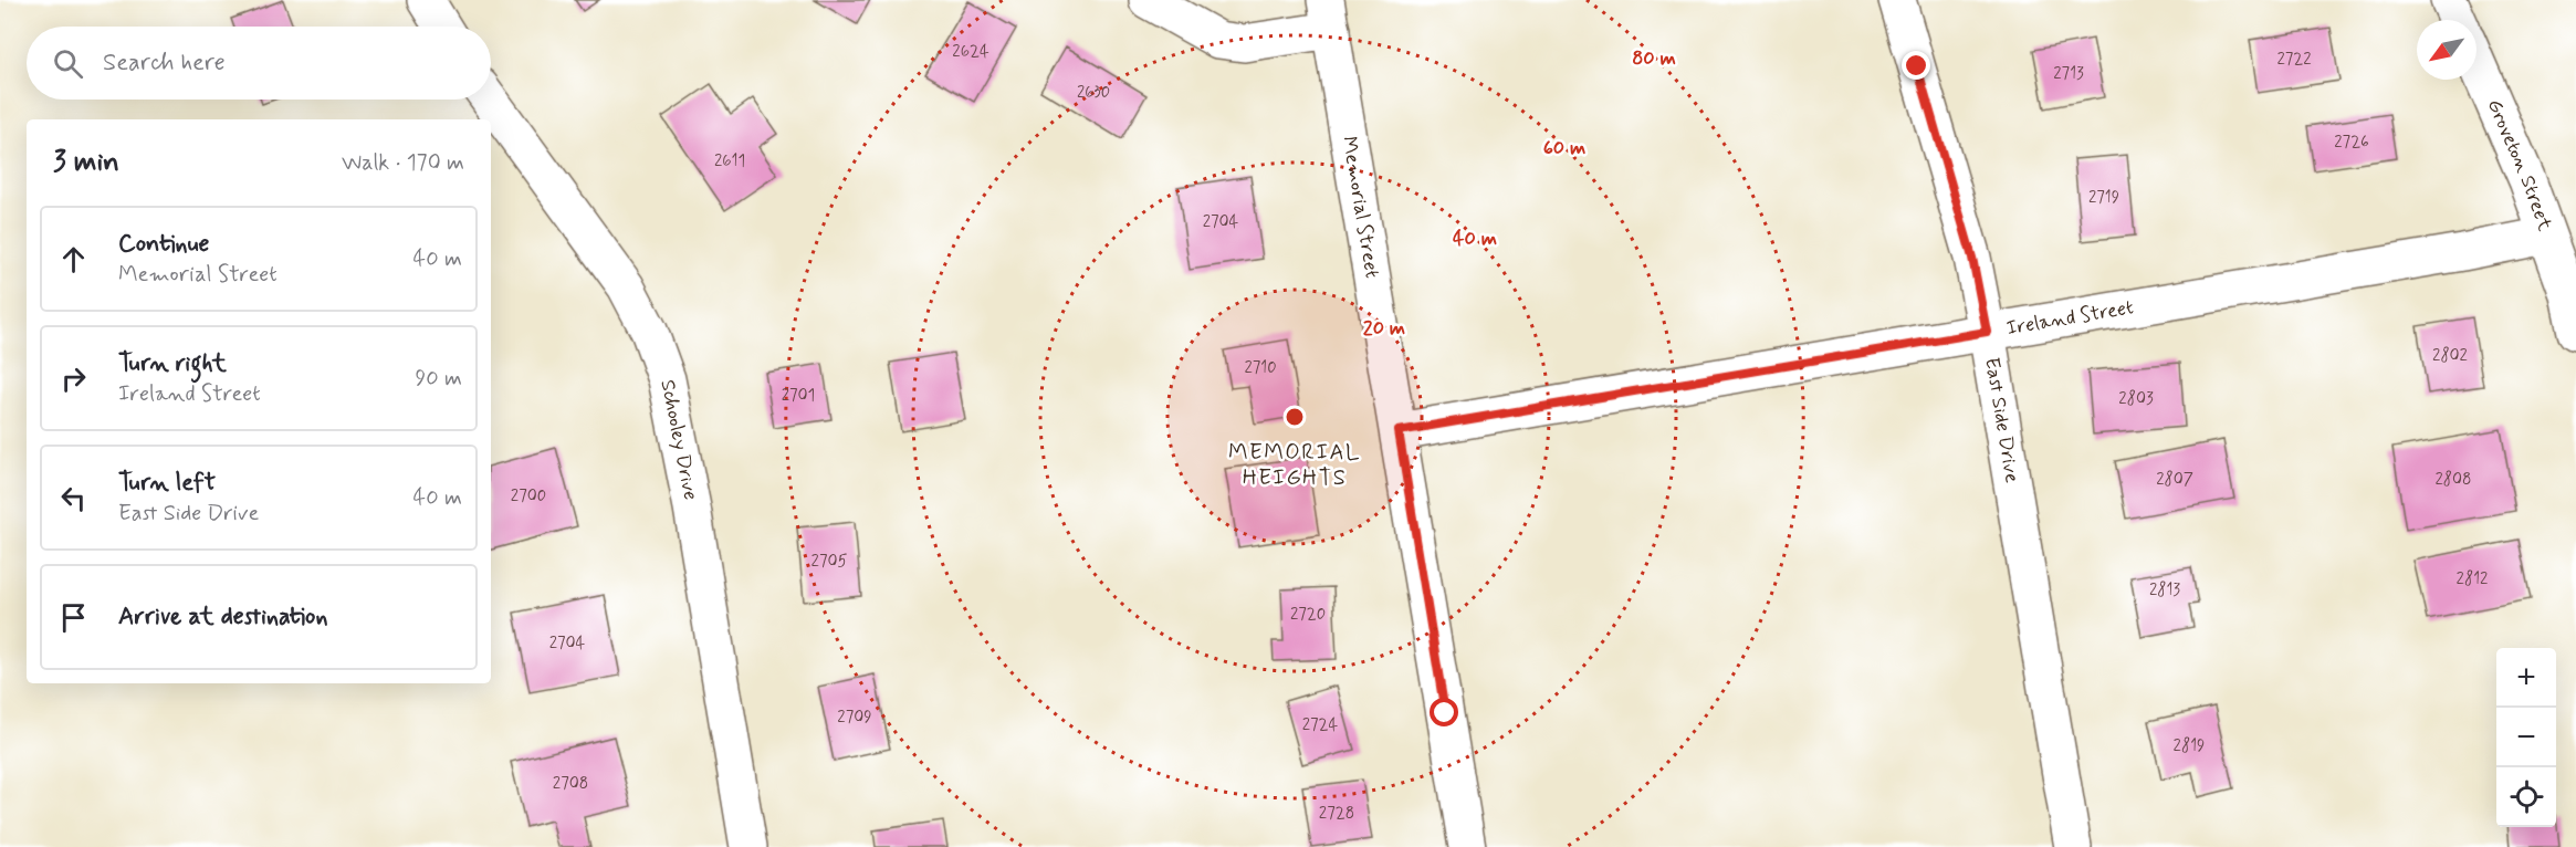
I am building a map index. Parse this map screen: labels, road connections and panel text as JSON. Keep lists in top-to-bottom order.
{
  "streets": {
    "street": [
      "Groveton Street",
      "Memorial Street",
      "Ireland Street",
      "East Side Drive",
      "Schooley Drive"
    ]
  },
  "crossings": [
    ["Groveton Street", "Ireland Street"],
    ["Memorial Street", "Ireland Street"],
    ["Ireland Street", "East Side Drive"]
  ],
  "districts": ["MEMORIAL HEIGHTS"],
  "house_numbers": [
    "2624",
    "2722",
    "2713",
    "2630",
    "2726",
    "2611",
    "2719",
    "2704",
    "2802",
    "2710",
    "2701",
    "2803",
    "2807",
    "2808",
    "2700",
    "2705",
    "2812",
    "2813",
    "2720",
    "2704",
    "2709",
    "2724",
    "2819",
    "2708",
    "2728"
  ],
  "north": "bottom left",
  "page": {
    "search": "Search here",
    "heading": ["3 min", "Walk · 170 m"],
    "list": [
      ["Continue", "Memorial Street", "40 m"],
      ["Turn right", "Ireland Street", "90 m"],
      ["Turn left", "East Side Drive", "40 m"],
      "Arrive at destination"
    ],
    "map_buttons": ["+", "−"]
  },
  "rings": [
    "80 m",
    "60 m",
    "40 m",
    "20 m"
  ]
}
